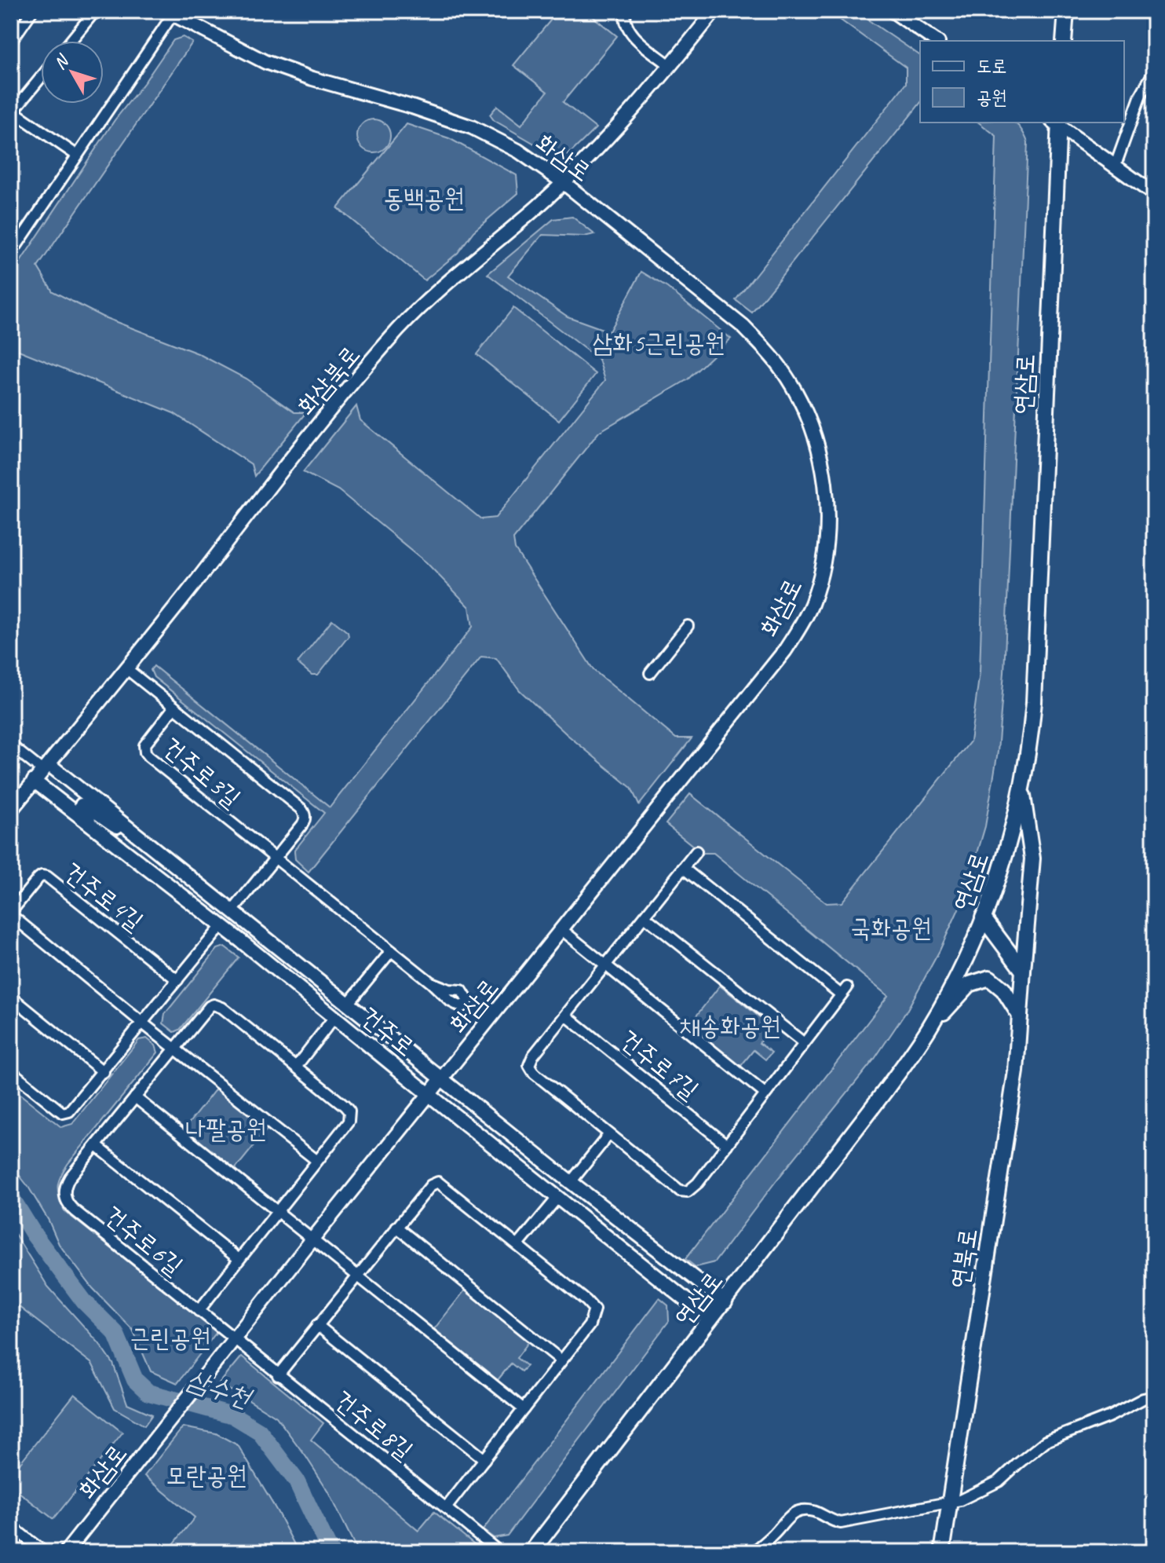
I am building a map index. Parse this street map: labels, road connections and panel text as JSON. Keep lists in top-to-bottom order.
{
  "streets": {
    "main road": ["연삼로", "연북로"],
    "street": [
      "화삼로",
      "화삼북로",
      "건주로3길",
      "건주로4길",
      "건주로",
      "건주로7길",
      "건주로6길",
      "건주로8길"
    ]
  },
  "crossings": [
    ["화삼로", "화삼북로"],
    ["화삼로", "건주로"],
    ["화삼로", "건주로7길"],
    ["화삼로", "건주로8길"],
    ["화삼북로", "건주로3길"],
    ["화삼북로", "건주로"],
    ["연삼로", "건주로"],
    ["연삼로", "연북로"],
    ["건주로3길", "건주로"],
    ["건주로4길", "건주로6길"],
    ["건주로6길", "건주로8길"]
  ],
  "water": ["삼수천"],
  "parks": [
    "동백공원",
    "삼화5근린공원",
    "국화공원",
    "채송화공원",
    "나팔공원",
    "근린공원",
    "모란공원"
  ],
  "legend": ["도로", "공원"],
  "north": "top left"
}
